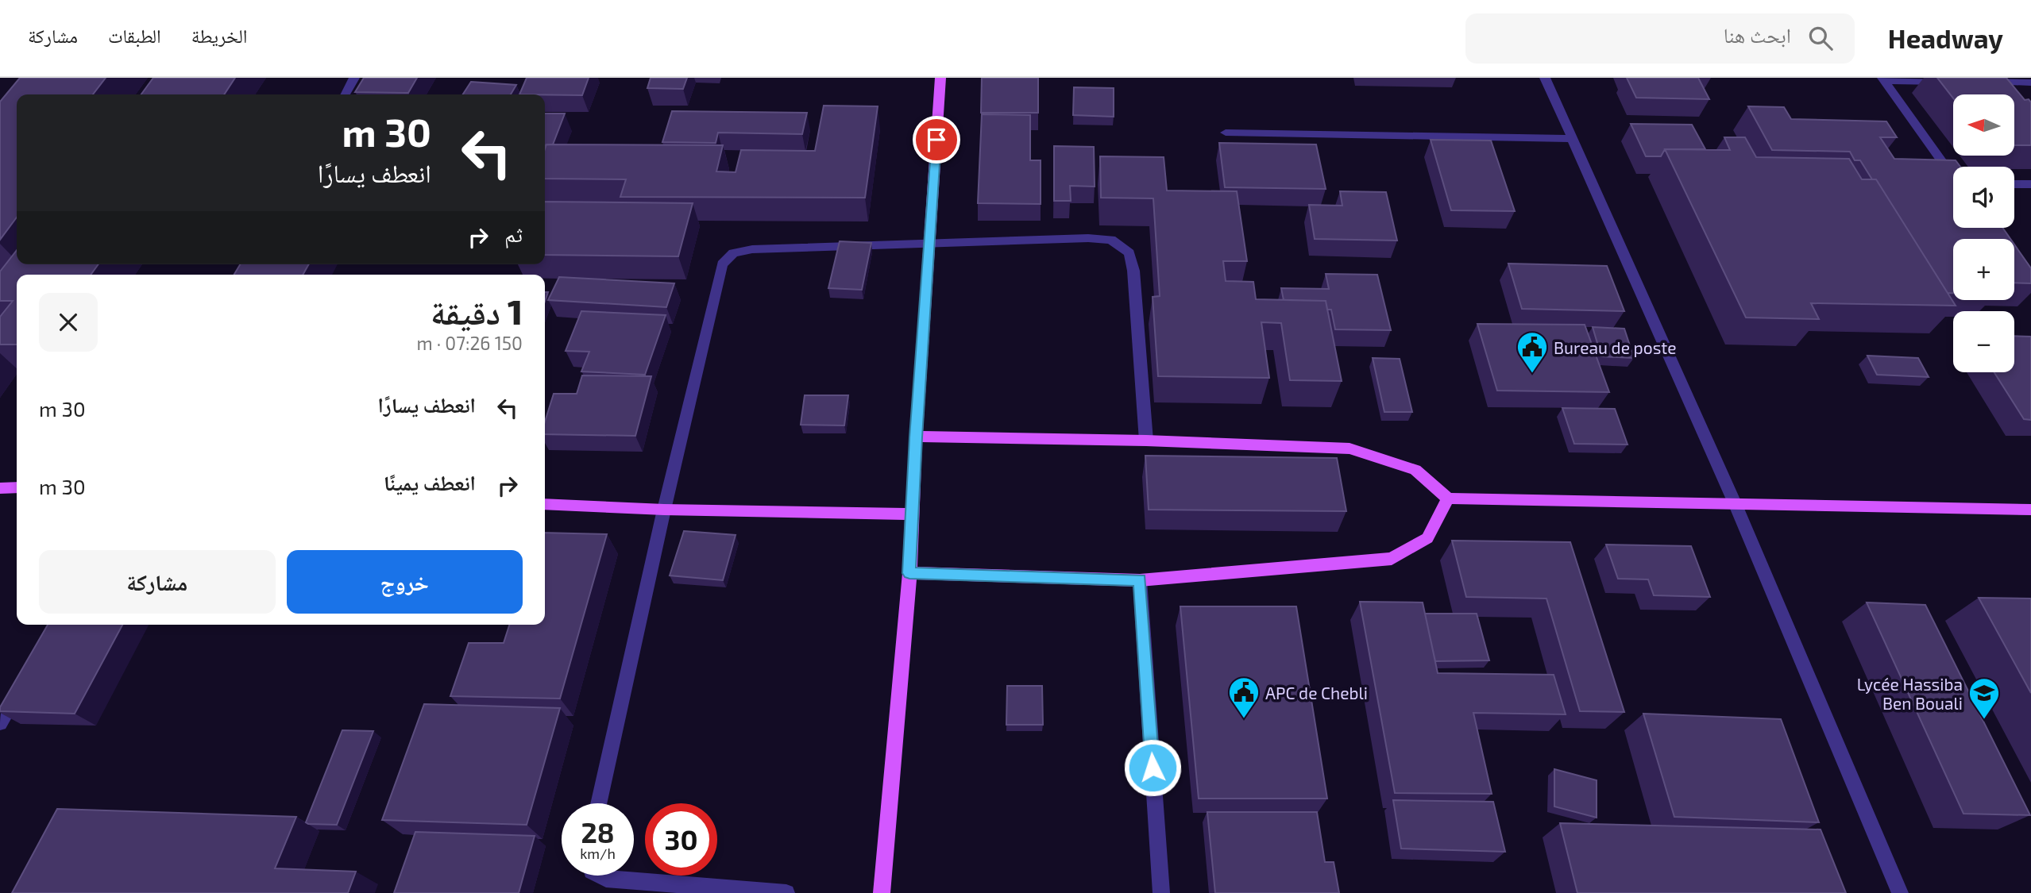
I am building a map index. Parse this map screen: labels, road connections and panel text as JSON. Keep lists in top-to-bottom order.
{
  "places": {
    "public building": ["Bureau de poste", "APC de Chebli"],
    "school or university": ["Lycée Hassiba Ben Bouali"]
  },
  "north": "left",
  "page": {
    "header": "Headway",
    "search": "ابحث هنا",
    "nav": ["الخريطة", "الطبقات", "مشاركة"],
    "map_buttons": ["+", "−"],
    "turn": ["30 m", "انعطف يسارًا"],
    "then": "ثم",
    "heading": ["1 دقيقة", "150 m · 07:26"],
    "list": [
      {
        "name": "انعطف يسارًا",
        "value": "30 m"
      },
      {
        "name": "انعطف يمينًا",
        "value": "30 m"
      }
    ],
    "buttons": ["خروج", "مشاركة"],
    "speed": "28 km/h",
    "limit": "30"
  }
}
